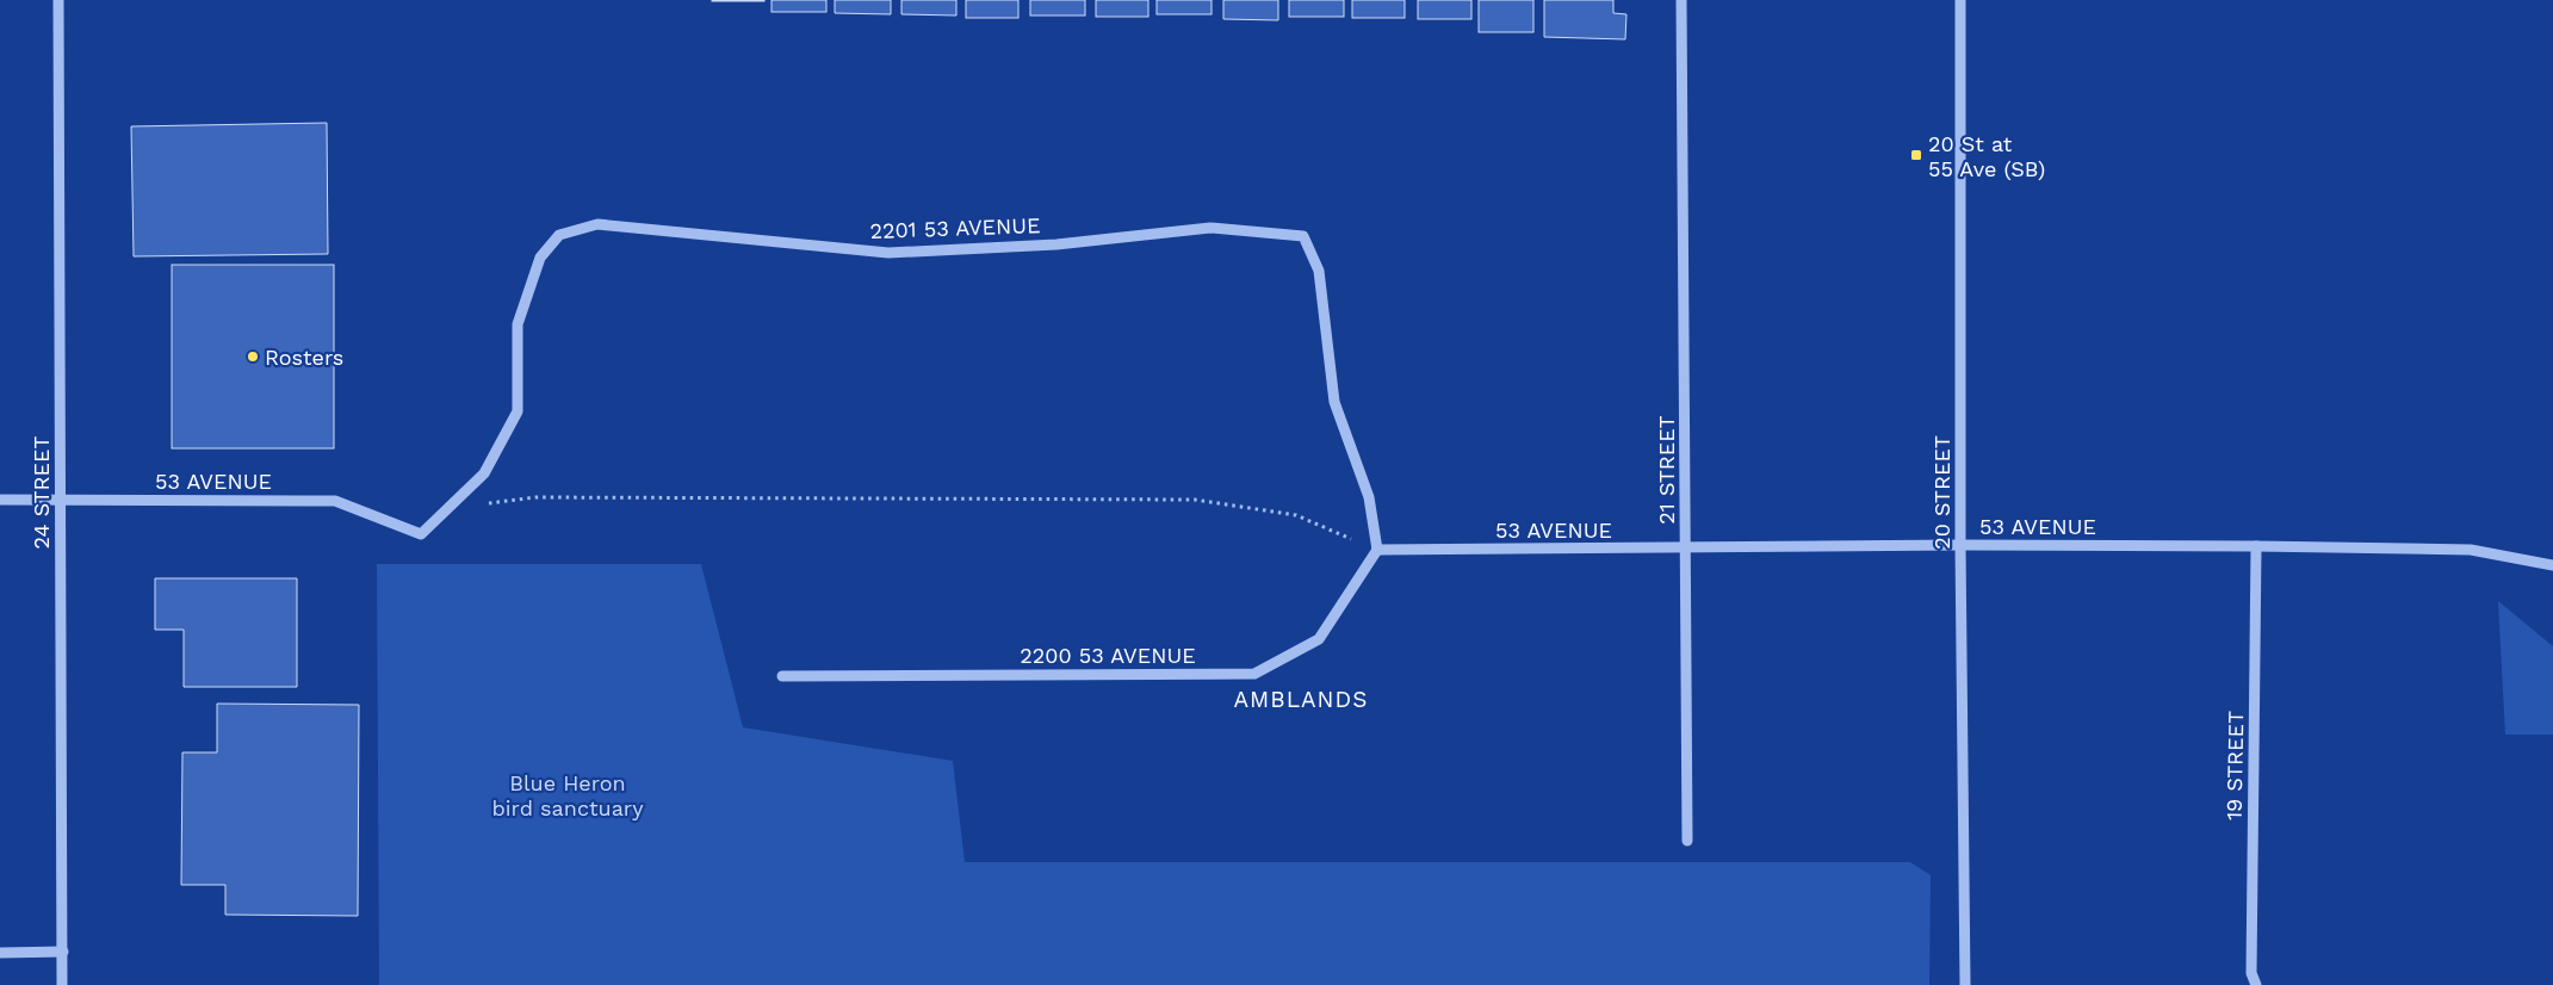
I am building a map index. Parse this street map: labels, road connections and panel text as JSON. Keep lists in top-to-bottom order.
{
  "streets": {
    "street": [
      "2201 53 AVENUE",
      "21 STREET",
      "53 AVENUE",
      "24 STREET",
      "20 STREET",
      "2200 53 AVENUE",
      "19 STREET"
    ]
  },
  "crossings": [
    ["2201 53 AVENUE", "53 AVENUE"],
    ["2201 53 AVENUE", "2200 53 AVENUE"],
    ["21 STREET", "53 AVENUE"],
    ["53 AVENUE", "24 STREET"],
    ["53 AVENUE", "20 STREET"],
    ["53 AVENUE", "2200 53 AVENUE"],
    ["53 AVENUE", "19 STREET"]
  ],
  "districts": ["AMBLANDS"],
  "parks": ["Blue Heron bird sanctuary"],
  "places": {
    "transit": ["20 St at 55 Ave (SB)"],
    "other": ["Rosters"]
  }
}
